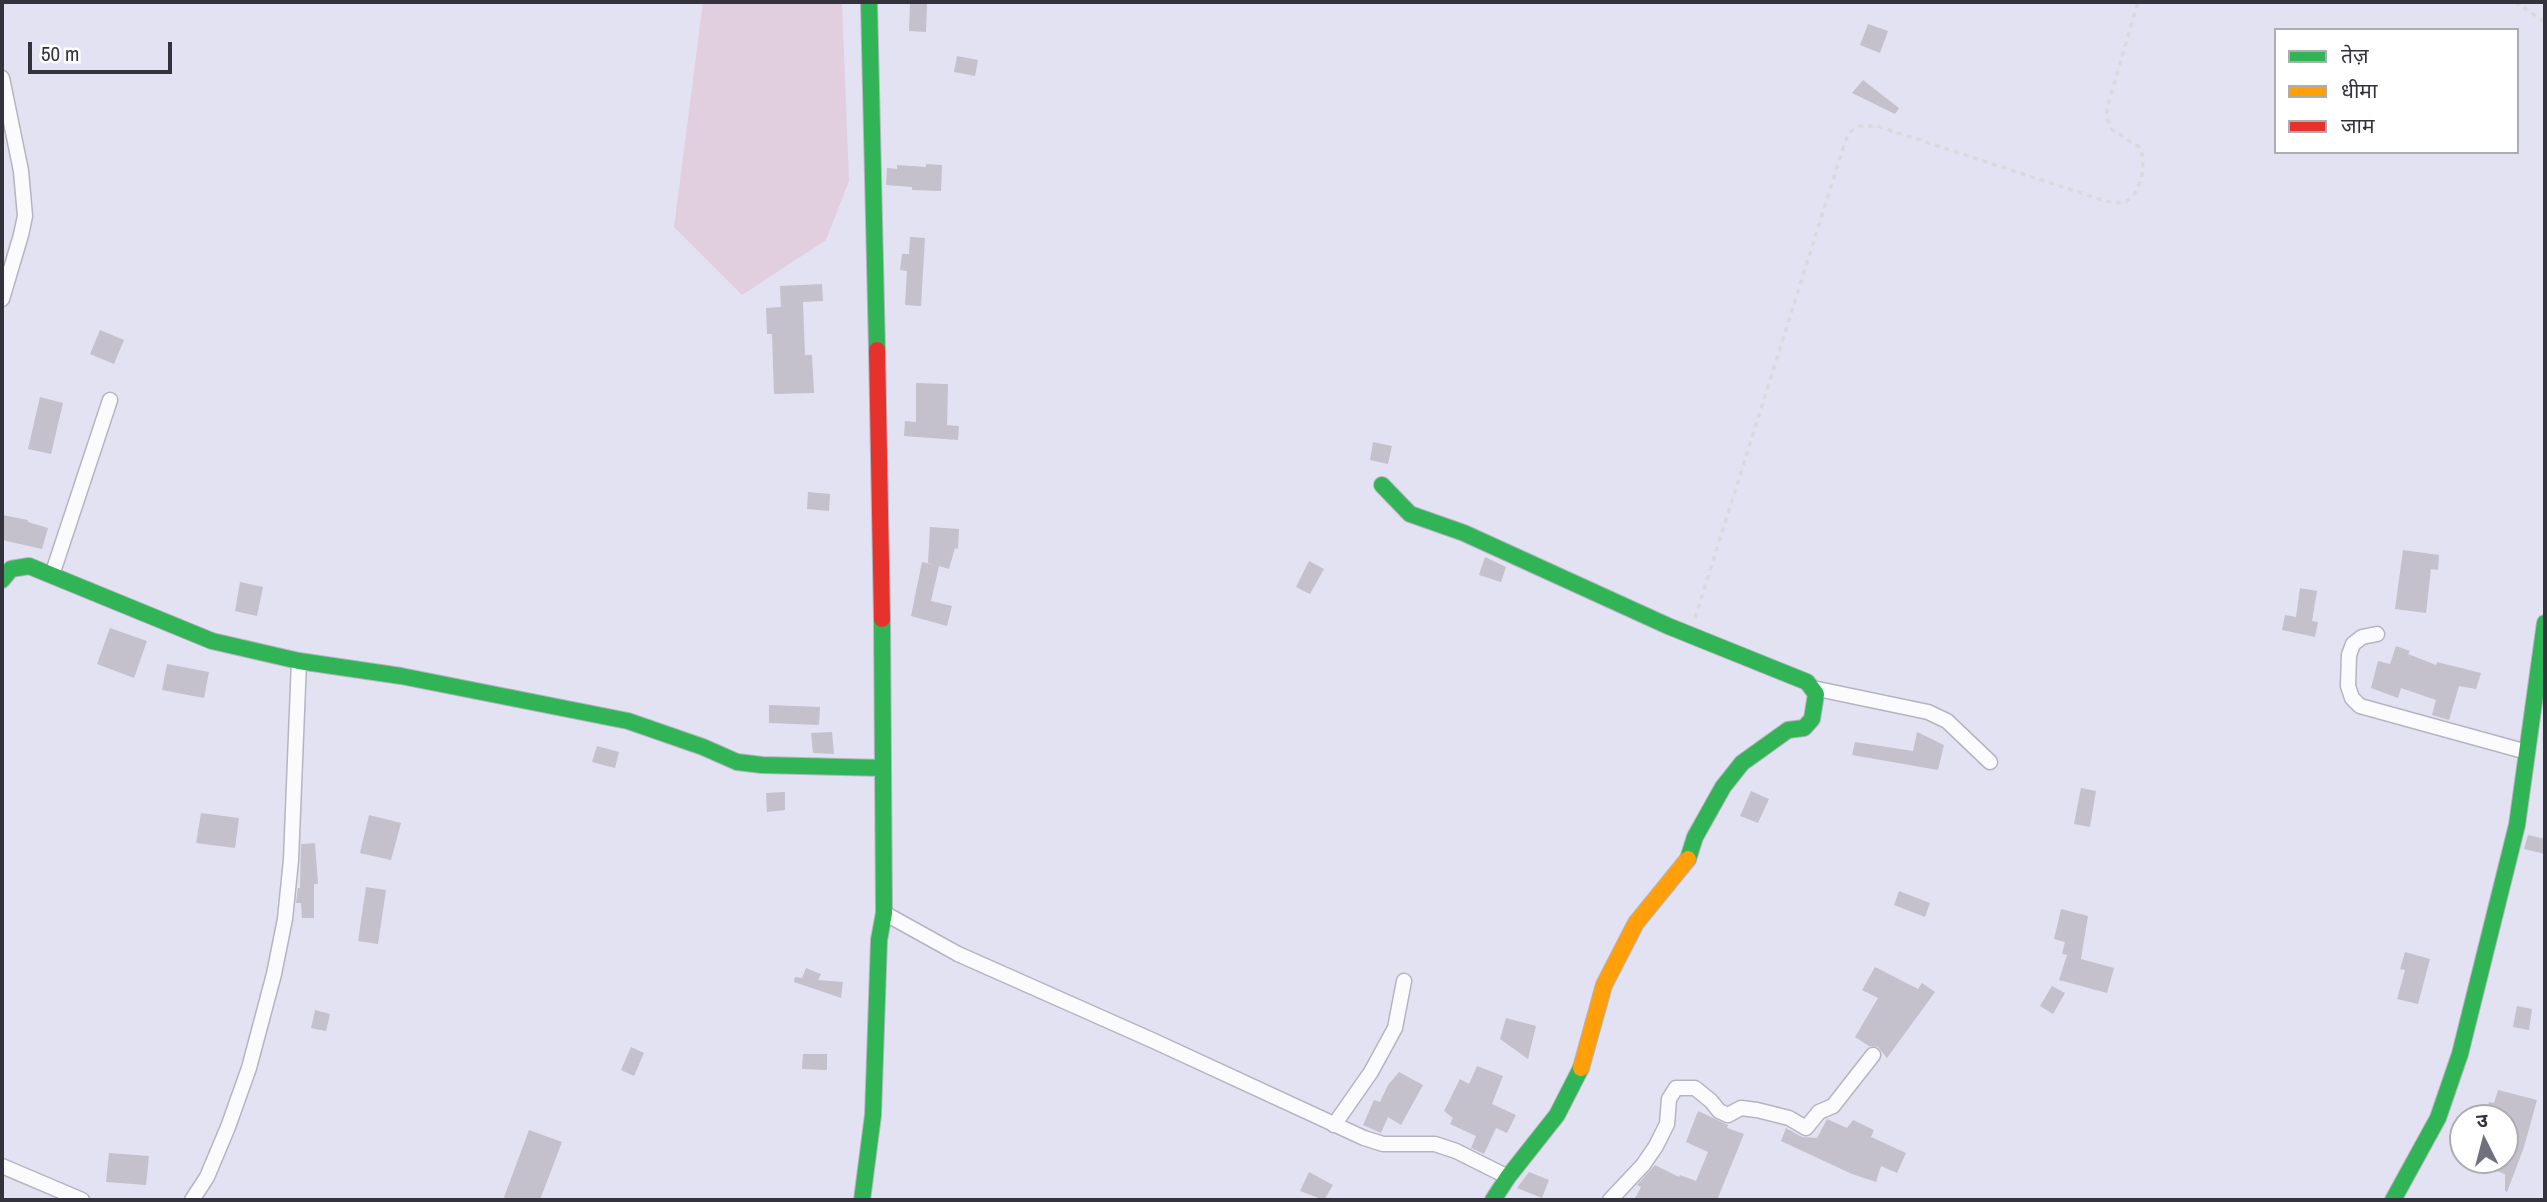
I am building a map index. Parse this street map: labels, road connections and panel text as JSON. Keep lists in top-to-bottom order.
{
  "legend": ["तेज़", "धीमा", "जाम"],
  "scale_bar": "50 m",
  "north": "top"
}
